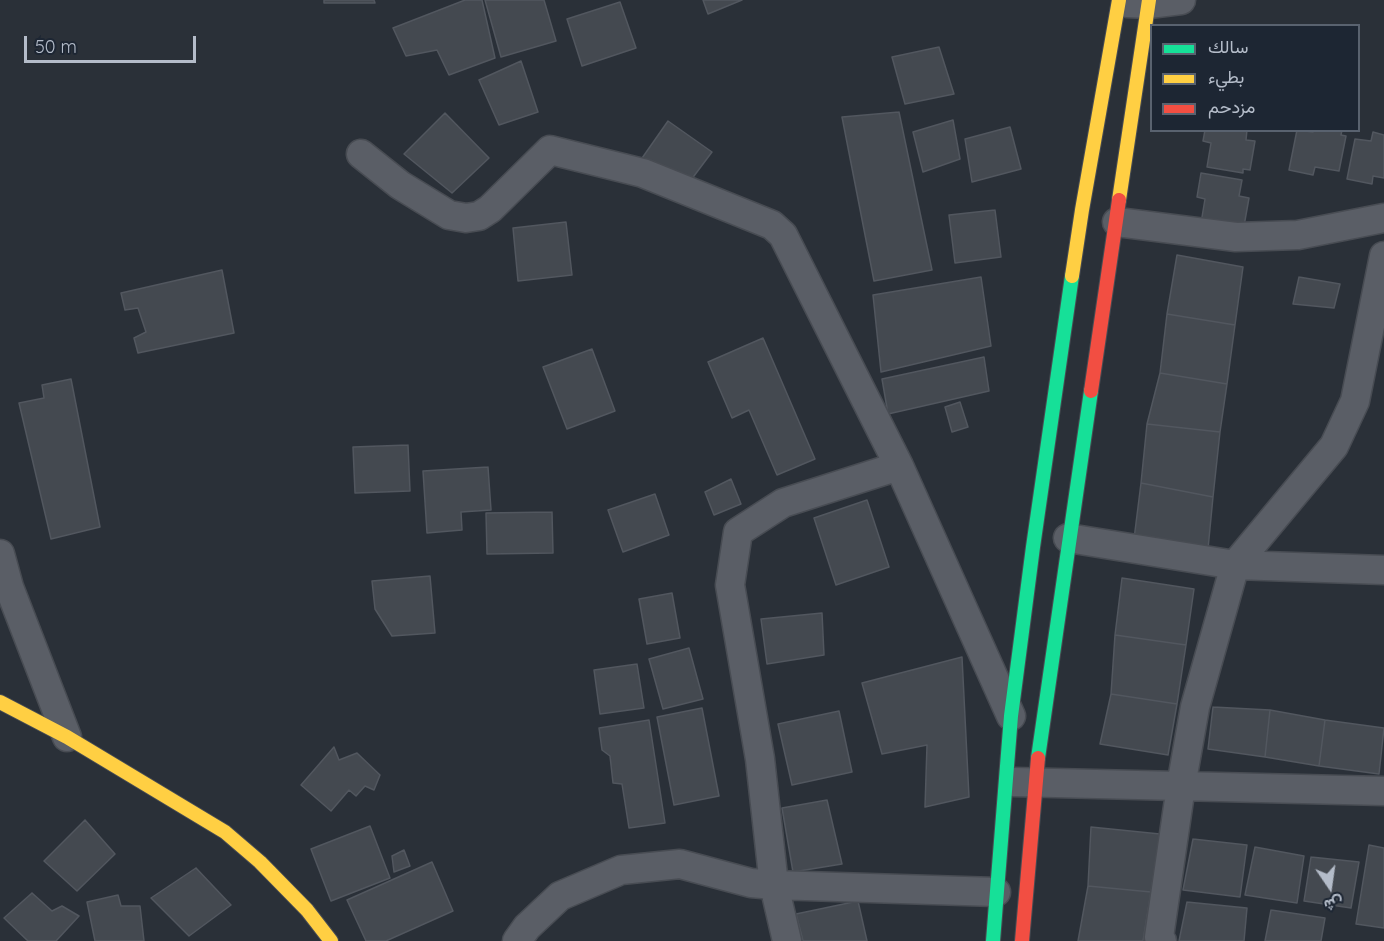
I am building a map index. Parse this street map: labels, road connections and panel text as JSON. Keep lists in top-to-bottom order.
{
  "legend": ["سالك", "بطيء", "مزدحم"],
  "scale_bar": "50 m",
  "north": "bottom"
}
